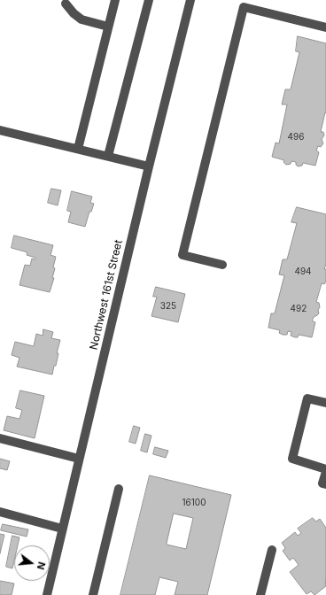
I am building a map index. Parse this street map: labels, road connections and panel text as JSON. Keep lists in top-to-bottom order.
{
  "streets": {
    "street": ["Northwest 161st Street"]
  },
  "house_numbers": [
    "496",
    "494",
    "325",
    "492",
    "16100"
  ],
  "north": "right"
}
